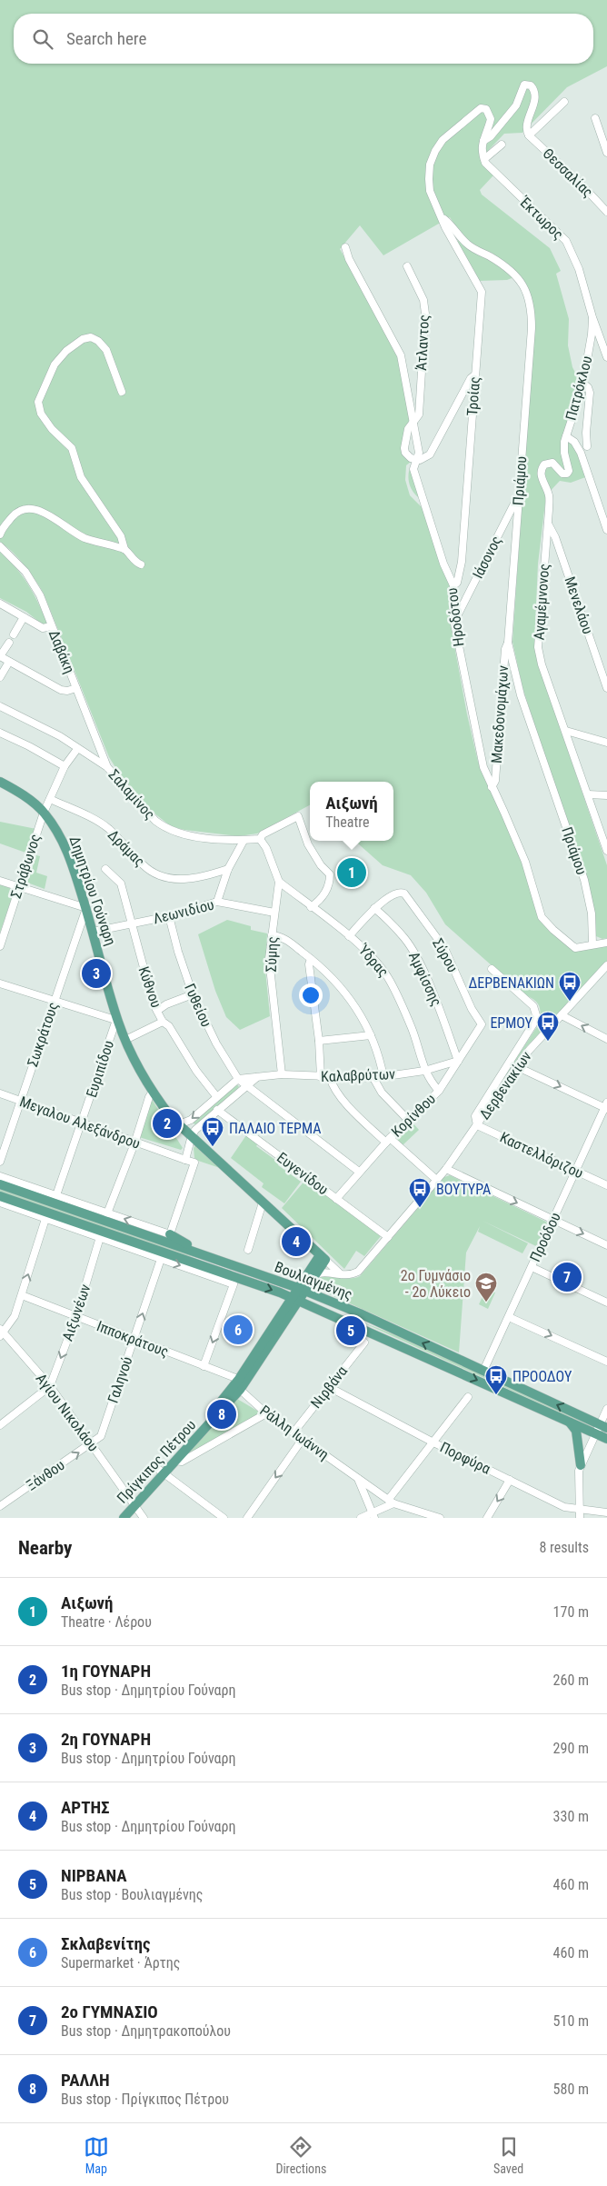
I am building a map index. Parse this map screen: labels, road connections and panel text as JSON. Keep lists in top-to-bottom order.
{
  "streets": {
    "main road": ["Δημητρίου Γούναρη", "Βουλιαγμένης", "Πρίγκιπος Πέτρου"],
    "street": [
      "Θεσσαλίας",
      "Έκτωρος",
      "Άτλαντος",
      "Πατρόκλου",
      "Τροίας",
      "Πριάμου",
      "Ιάσονος",
      "Αγαμέμνονος",
      "Μενελάου",
      "Ηροδότου",
      "Δαβάκη",
      "Μακεδονομάχων",
      "Σαλαμίνος",
      "Δράμας",
      "Στράβωνος",
      "Λεωνιδίου",
      "Σύμης",
      "Σύρου",
      "Ύδρας",
      "Αμφίσσης",
      "Κύθνου",
      "Γυθείου",
      "Σωκράτους",
      "Ευριπίδου",
      "Καλαβρύτων",
      "Δερβενακίων",
      "Κορίνθου",
      "Μεγαλου Αλεξάνδρου",
      "Καστελλόριζου",
      "Ευγενίδου",
      "Προόδου",
      "Αιξωνέων",
      "Ιπποκράτους",
      "Γαληνού",
      "Νιρβάνα",
      "Αγίου Νικολάου",
      "Ράλλη Ιωάννη",
      "Πορφύρα",
      "Ξάνθου"
    ]
  },
  "crossings": [
    ["Έκτωρος", "Πατρόκλου"],
    ["Άτλαντος", "Ηροδότου"],
    ["Πατρόκλου", "Αγαμέμνονος"],
    ["Τροίας", "Πριάμου"],
    ["Τροίας", "Ηροδότου"],
    ["Πριάμου", "Ιάσονος"],
    ["Πριάμου", "Ηροδότου"],
    ["Πριάμου", "Μακεδονομάχων"],
    ["Ιάσονος", "Ηροδότου"],
    ["Αγαμέμνονος", "Μενελάου"],
    ["Ηροδότου", "Μακεδονομάχων"],
    ["Δαβάκη", "Σαλαμίνος"],
    ["Σαλαμίνος", "Στράβωνος"],
    ["Σαλαμίνος", "Σύμης"],
    ["Σαλαμίνος", "Ύδρας"],
    ["Δράμας", "Στράβωνος"],
    ["Στράβωνος", "Δημητρίου Γούναρη"],
    ["Δημητρίου Γούναρη", "Λεωνιδίου"],
    ["Δημητρίου Γούναρη", "Σωκράτους"],
    ["Δημητρίου Γούναρη", "Ευριπίδου"],
    ["Δημητρίου Γούναρη", "Καλαβρύτων"],
    ["Λεωνιδίου", "Σύμης"],
    ["Λεωνιδίου", "Κύθνου"],
    ["Λεωνιδίου", "Γυθείου"],
    ["Σύμης", "Ύδρας"],
    ["Σύμης", "Καλαβρύτων"],
    ["Σύρου", "Αμφίσσης"],
    ["Σύρου", "Κορίνθου"],
    ["Ύδρας", "Καλαβρύτων"],
    ["Ύδρας", "Κορίνθου"],
    ["Αμφίσσης", "Καλαβρύτων"],
    ["Αμφίσσης", "Κορίνθου"],
    ["Γυθείου", "Καλαβρύτων"],
    ["Γυθείου", "Κορίνθου"],
    ["Σωκράτους", "Μεγαλου Αλεξάνδρου"],
    ["Ευριπίδου", "Μεγαλου Αλεξάνδρου"],
    ["Καλαβρύτων", "Κορίνθου"],
    ["Καλαβρύτων", "Ευγενίδου"],
    ["Δερβενακίων", "Καστελλόριζου"],
    ["Δερβενακίων", "Ευγενίδου"],
    ["Κορίνθου", "Ευγενίδου"],
    ["Καστελλόριζου", "Προόδου"],
    ["Προόδου", "Βουλιαγμένης"],
    ["Βουλιαγμένης", "Πρίγκιπος Πέτρου"],
    ["Αιξωνέων", "Ιπποκράτους"],
    ["Αιξωνέων", "Αγίου Νικολάου"],
    ["Ιπποκράτους", "Γαληνού"],
    ["Ιπποκράτους", "Ράλλη Ιωάννη"],
    ["Ιπποκράτους", "Πρίγκιπος Πέτρου"],
    ["Γαληνού", "Αγίου Νικολάου"],
    ["Γαληνού", "Ξάνθου"],
    ["Νιρβάνα", "Ράλλη Ιωάννη"],
    ["Νιρβάνα", "Πορφύρα"],
    ["Αγίου Νικολάου", "Πρίγκιπος Πέτρου"],
    ["Αγίου Νικολάου", "Ξάνθου"],
    ["Ράλλη Ιωάννη", "Πρίγκιπος Πέτρου"]
  ],
  "one_way": ["Γαληνού", "Ξάνθου"],
  "places": {
    "bus stop": [
      "ΔΕΡΒΕΝΑΚΙΩΝ",
      "ΕΡΜΟΥ",
      "ΠΑΛΑΙΟ ΤΕΡΜΑ",
      "ΒΟΥΤΥΡΑ",
      "ΠΡΟΟΔΟΥ"
    ],
    "school or university": ["2ο Γυμνάσιο - 2ο Λύκειο"]
  },
  "page": {
    "search": "Search here",
    "popup": ["Αιξωνή", "Theatre"],
    "pins": [
      "1",
      "3",
      "2",
      "4",
      "7",
      "6",
      "5",
      "8"
    ],
    "heading": ["Nearby", "8 results"],
    "list": [
      {
        "mark": "1",
        "name": "Αιξωνή",
        "note": "Theatre · Λέρου",
        "value": "170 m"
      },
      {
        "mark": "2",
        "name": "1η ΓΟΥΝΑΡΗ",
        "note": "Bus stop · Δημητρίου Γούναρη",
        "value": "260 m"
      },
      {
        "mark": "3",
        "name": "2η ΓΟΥΝΑΡΗ",
        "note": "Bus stop · Δημητρίου Γούναρη",
        "value": "290 m"
      },
      {
        "mark": "4",
        "name": "ΑΡΤΗΣ",
        "note": "Bus stop · Δημητρίου Γούναρη",
        "value": "330 m"
      },
      {
        "mark": "5",
        "name": "ΝΙΡΒΑΝΑ",
        "note": "Bus stop · Βουλιαγμένης",
        "value": "460 m"
      },
      {
        "mark": "6",
        "name": "Σκλαβενίτης",
        "note": "Supermarket · Άρτης",
        "value": "460 m"
      },
      {
        "mark": "7",
        "name": "2ο ΓΥΜΝΑΣΙΟ",
        "note": "Bus stop · Δημητρακοπούλου",
        "value": "510 m"
      },
      {
        "mark": "8",
        "name": "ΡΑΛΛΗ",
        "note": "Bus stop · Πρίγκιπος Πέτρου",
        "value": "580 m"
      }
    ],
    "nav": ["Map", "Directions", "Saved"]
  }
}
